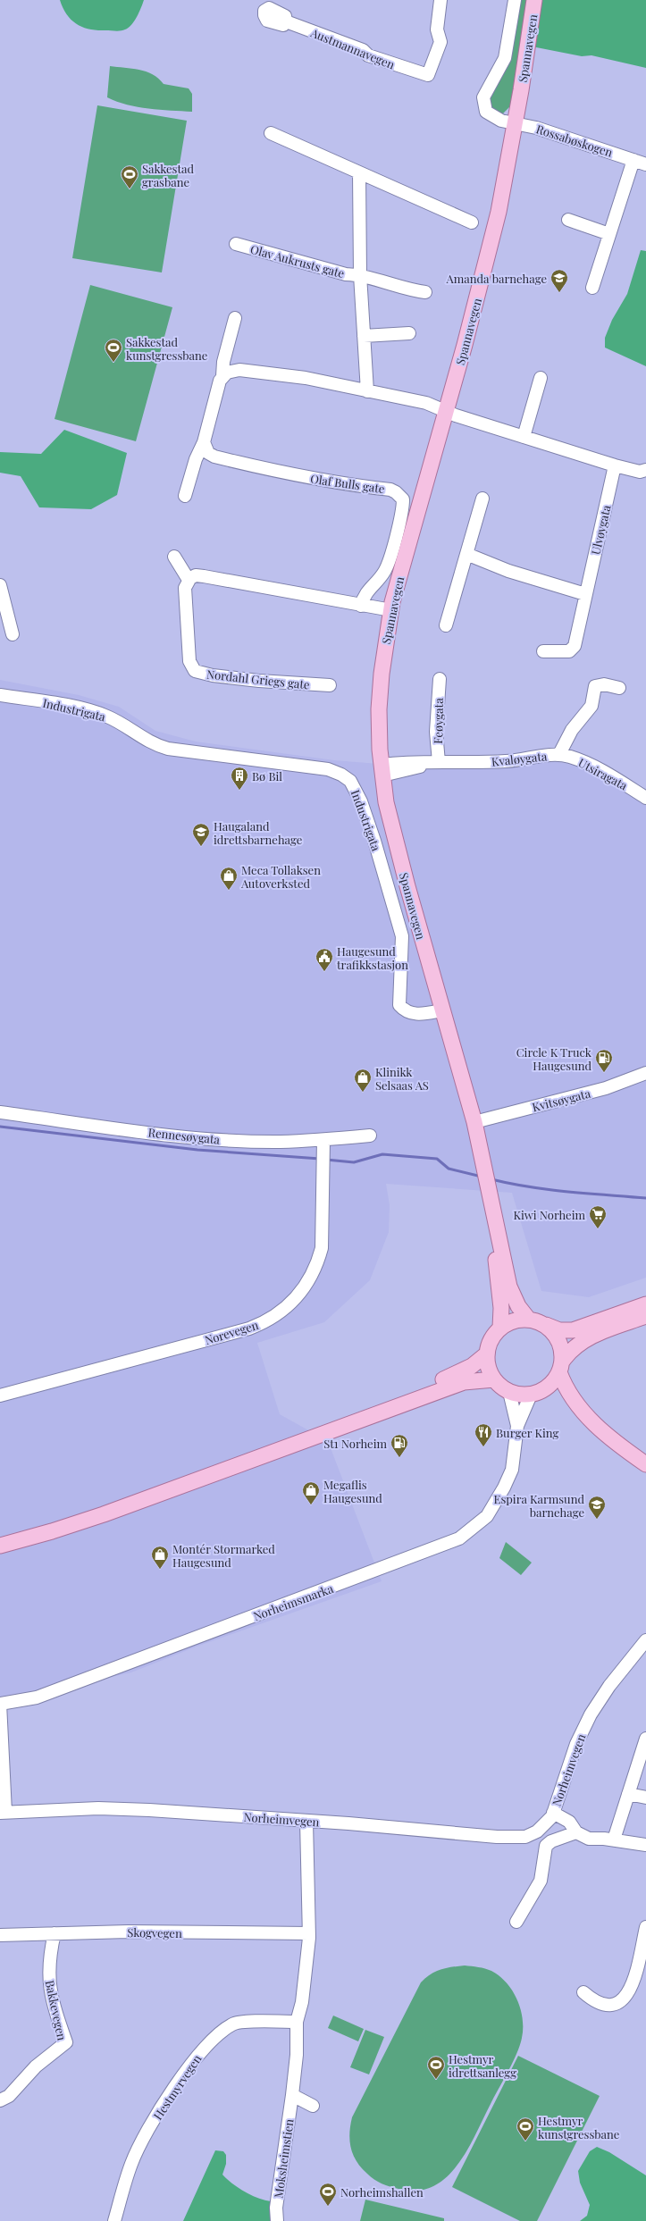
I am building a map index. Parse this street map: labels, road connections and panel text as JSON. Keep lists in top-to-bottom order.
{
  "streets": {
    "main road": ["Spannavegen"],
    "street": [
      "Austmannavegen",
      "Rossabøskogen",
      "Olav Aukrusts gate",
      "Olaf Bulls gate",
      "Ulvøygata",
      "Nordahl Griegs gate",
      "Industrigata",
      "Feøygata",
      "Kvaløygata",
      "Utsiragata",
      "Kvitsøygata",
      "Rennesøygata",
      "Norevegen",
      "Norheimsmarka",
      "Norheimvegen",
      "Skogvegen",
      "Bakkevegen",
      "Hestmyrvegen",
      "Moksheimstien"
    ]
  },
  "crossings": [
    ["Spannavegen", "Rossabøskogen"],
    ["Spannavegen", "Industrigata"],
    ["Spannavegen", "Kvaløygata"],
    ["Spannavegen", "Kvitsøygata"],
    ["Spannavegen", "Norheimsmarka"],
    ["Feøygata", "Kvaløygata"],
    ["Kvaløygata", "Utsiragata"],
    ["Rennesøygata", "Norevegen"],
    ["Norheimsmarka", "Norheimvegen"],
    ["Skogvegen", "Bakkevegen"],
    ["Hestmyrvegen", "Moksheimstien"]
  ],
  "places": {
    "sports": [
      "Sakkestad grasbane",
      "Sakkestad kunstgressbane",
      "Hestmyr idrettsanlegg",
      "Hestmyr kunstgressbane",
      "Norheimshallen"
    ],
    "school or university": ["Amanda barnehage", "Haugaland idrettsbarnehage", "Espira Karmsund barnehage"],
    "building": ["Bø Bil"],
    "shop": [
      "Meca Tollaksen Autoverksted",
      "Klinikk Selsaas AS",
      "Megaflis Haugesund",
      "Montér Stormarked Haugesund"
    ],
    "public building": ["Haugesund trafikkstasjon"],
    "fuel station": ["Circle K Truck Haugesund", "St1 Norheim"],
    "supermarket": ["Kiwi Norheim"],
    "restaurant": ["Burger King"]
  }
}
